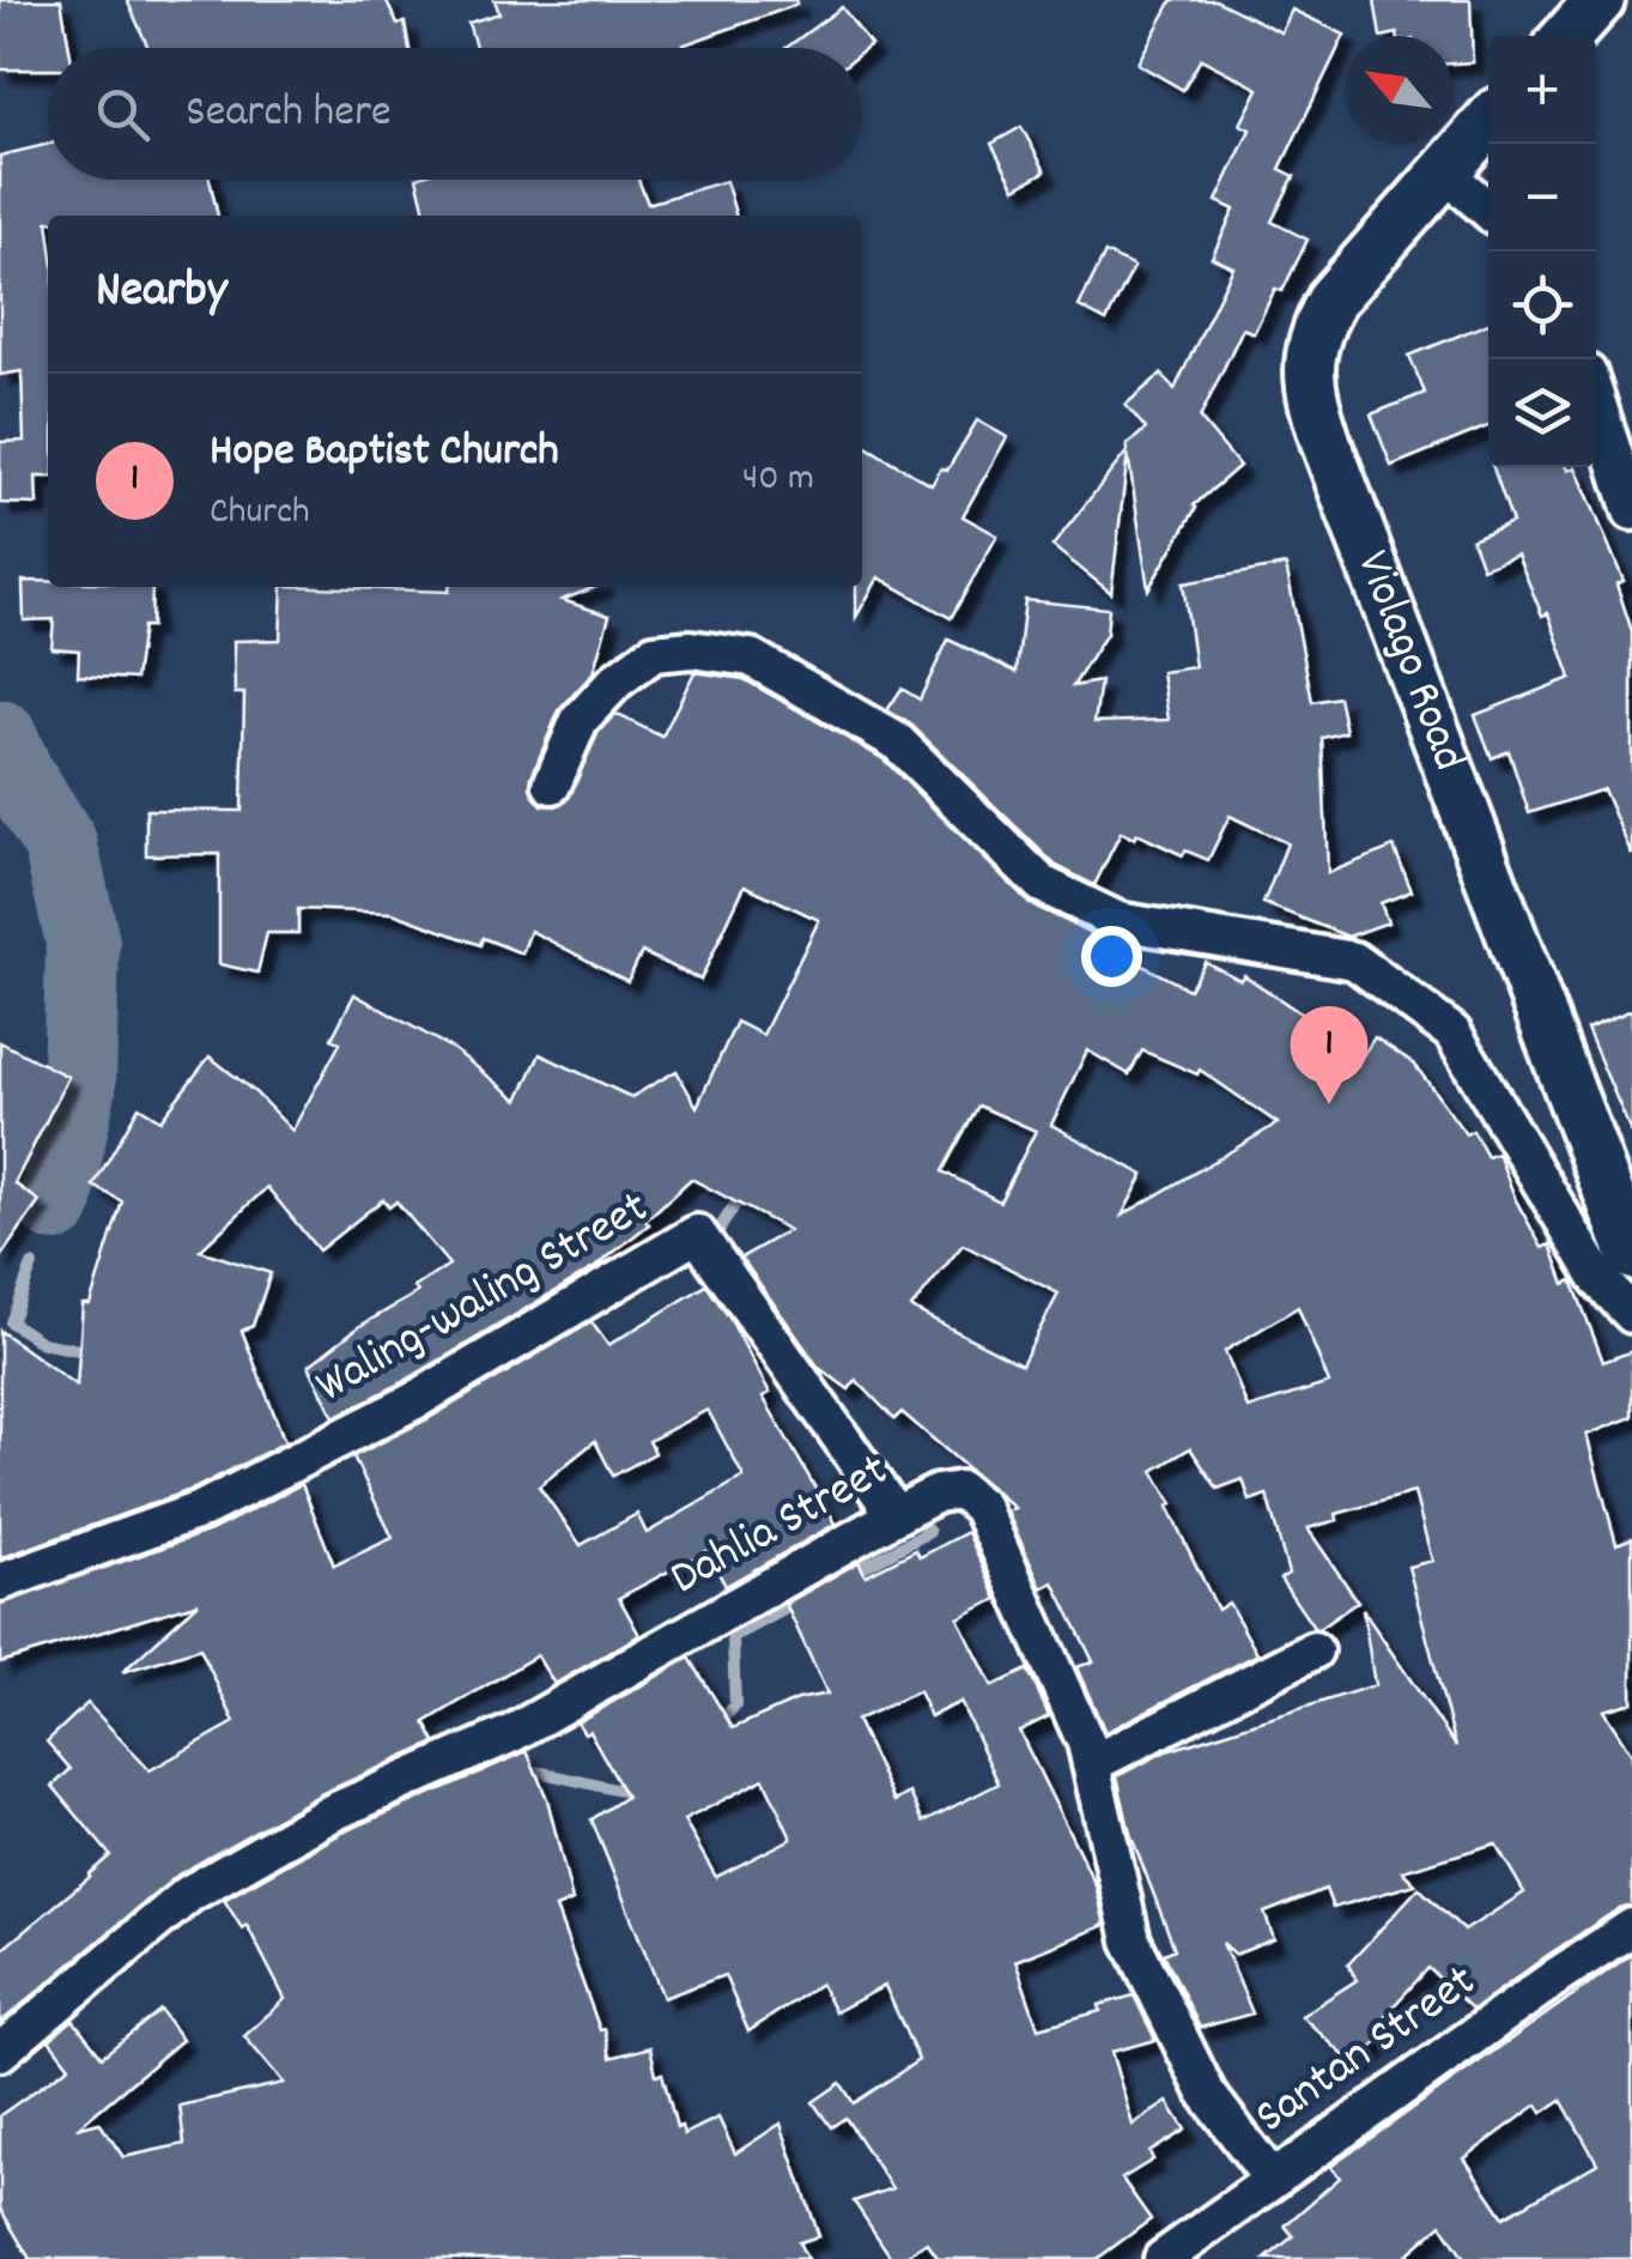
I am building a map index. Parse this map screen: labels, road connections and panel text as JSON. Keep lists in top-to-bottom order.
{
  "streets": {
    "street": [
      "Violago Road",
      "Waling-waling Street",
      "Dahlia Street",
      "Santan Street"
    ]
  },
  "crossings": [
    ["Waling-waling Street", "Dahlia Street"],
    ["Dahlia Street", "Santan Street"]
  ],
  "north": "top left",
  "page": {
    "map_buttons": ["+", "−"],
    "search": "Search here",
    "heading": "Nearby",
    "list": [
      {
        "mark": "1",
        "name": "Hope Baptist Church",
        "note": "Church",
        "value": "40 m"
      }
    ],
    "pins": "1"
  }
}
